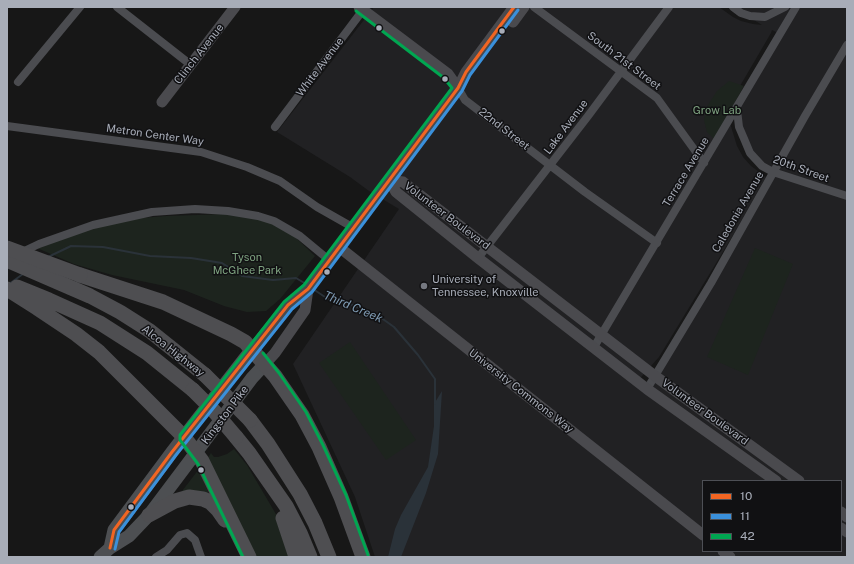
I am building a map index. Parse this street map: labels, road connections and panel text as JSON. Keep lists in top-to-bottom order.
{
  "streets": {
    "highway": ["Alcoa Highway"],
    "main road": ["Kingston Pike"],
    "street": [
      "Clinch Avenue",
      "South 21st Street",
      "White Avenue",
      "Lake Avenue",
      "22nd Street",
      "Metron Center Way",
      "20th Street",
      "Terrace Avenue",
      "Caledonia Avenue",
      "Volunteer Boulevard",
      "University Commons Way"
    ]
  },
  "crossings": [
    ["South 21st Street", "Lake Avenue"],
    ["South 21st Street", "Terrace Avenue"],
    ["White Avenue", "22nd Street"],
    ["Lake Avenue", "22nd Street"],
    ["Lake Avenue", "Volunteer Boulevard"],
    ["22nd Street", "Terrace Avenue"],
    ["22nd Street", "Kingston Pike"],
    ["Metron Center Way", "Kingston Pike"],
    ["20th Street", "Terrace Avenue"],
    ["20th Street", "Caledonia Avenue"],
    ["Terrace Avenue", "Volunteer Boulevard"],
    ["Caledonia Avenue", "Volunteer Boulevard"],
    ["Volunteer Boulevard", "Kingston Pike"],
    ["University Commons Way", "Kingston Pike"]
  ],
  "water": ["Third Creek"],
  "parks": ["Grow Lab", "Tyson McGhee Park"],
  "places": ["University of Tennessee, Knoxville"],
  "lines": ["transit line 10", "transit line 11", "transit line 42"],
  "legend": ["10", "11", "42"]
}
